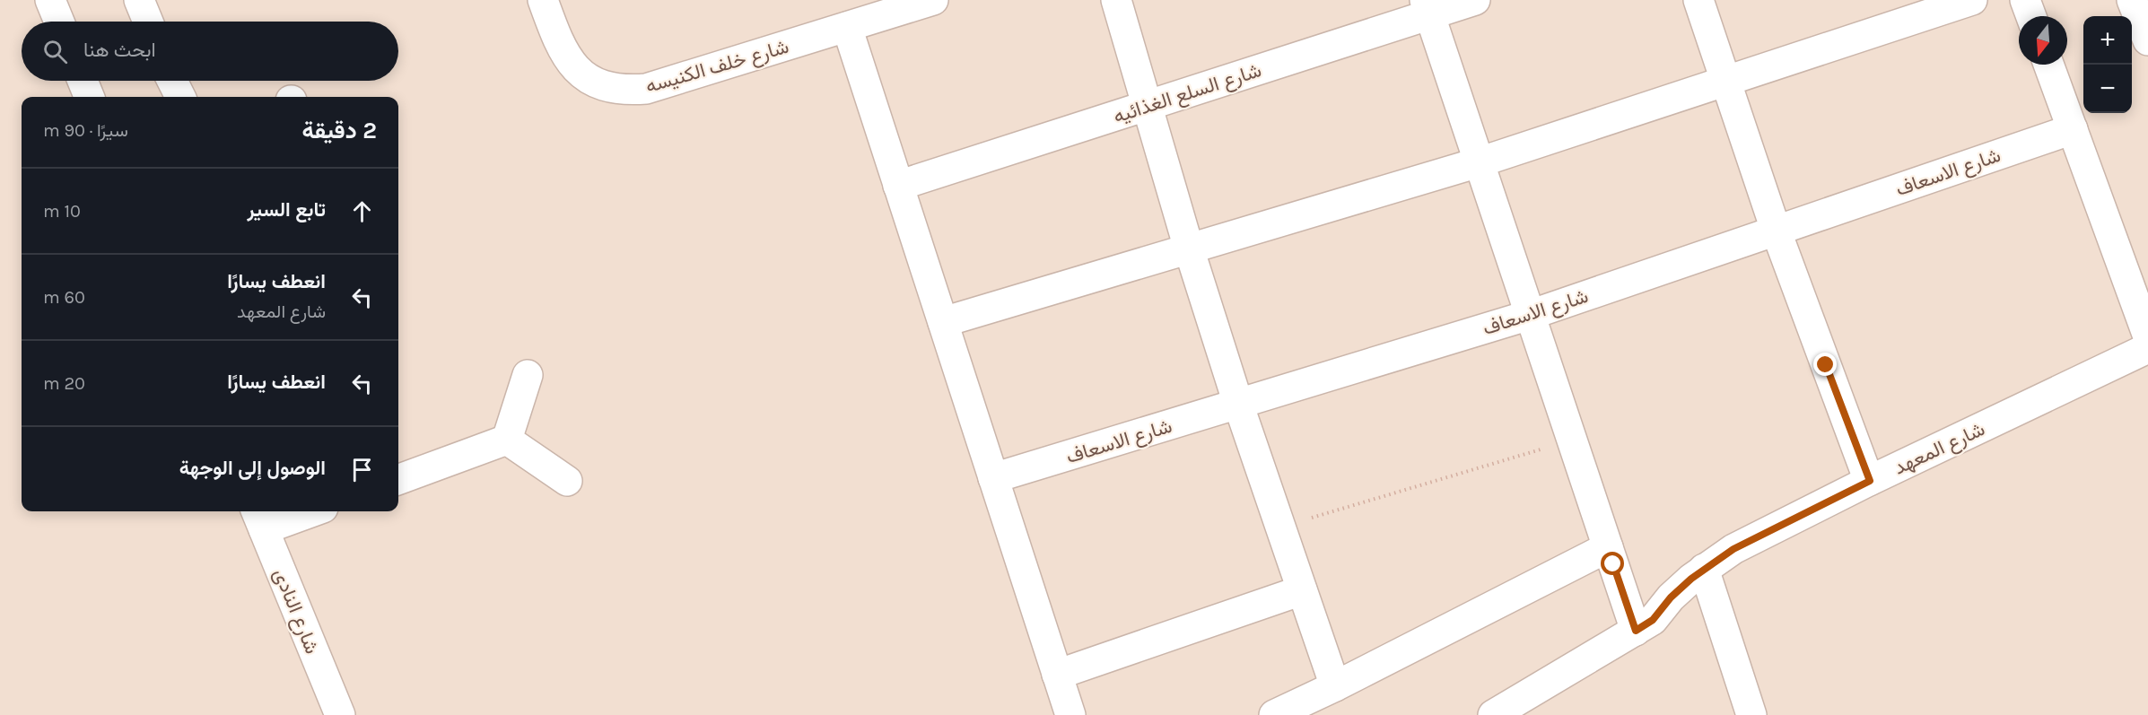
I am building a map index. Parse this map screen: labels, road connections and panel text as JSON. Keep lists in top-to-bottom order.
{
  "streets": {
    "street": [
      "شارع خلف الكنيسه",
      "شارع السلع الغذائيه",
      "شارع الاسعاف",
      "شارع المعهد",
      "شارع النادى"
    ]
  },
  "north": "bottom",
  "page": {
    "map_buttons": ["+", "−"],
    "search": "ابحث هنا",
    "heading": ["2 دقيقة", "سيرًا · 90 m"],
    "list": [
      ["تابع السير", "10 m"],
      ["انعطف يسارًا", "شارع المعهد", "60 m"],
      ["انعطف يسارًا", "20 m"],
      "الوصول إلى الوجهة"
    ]
  }
}
